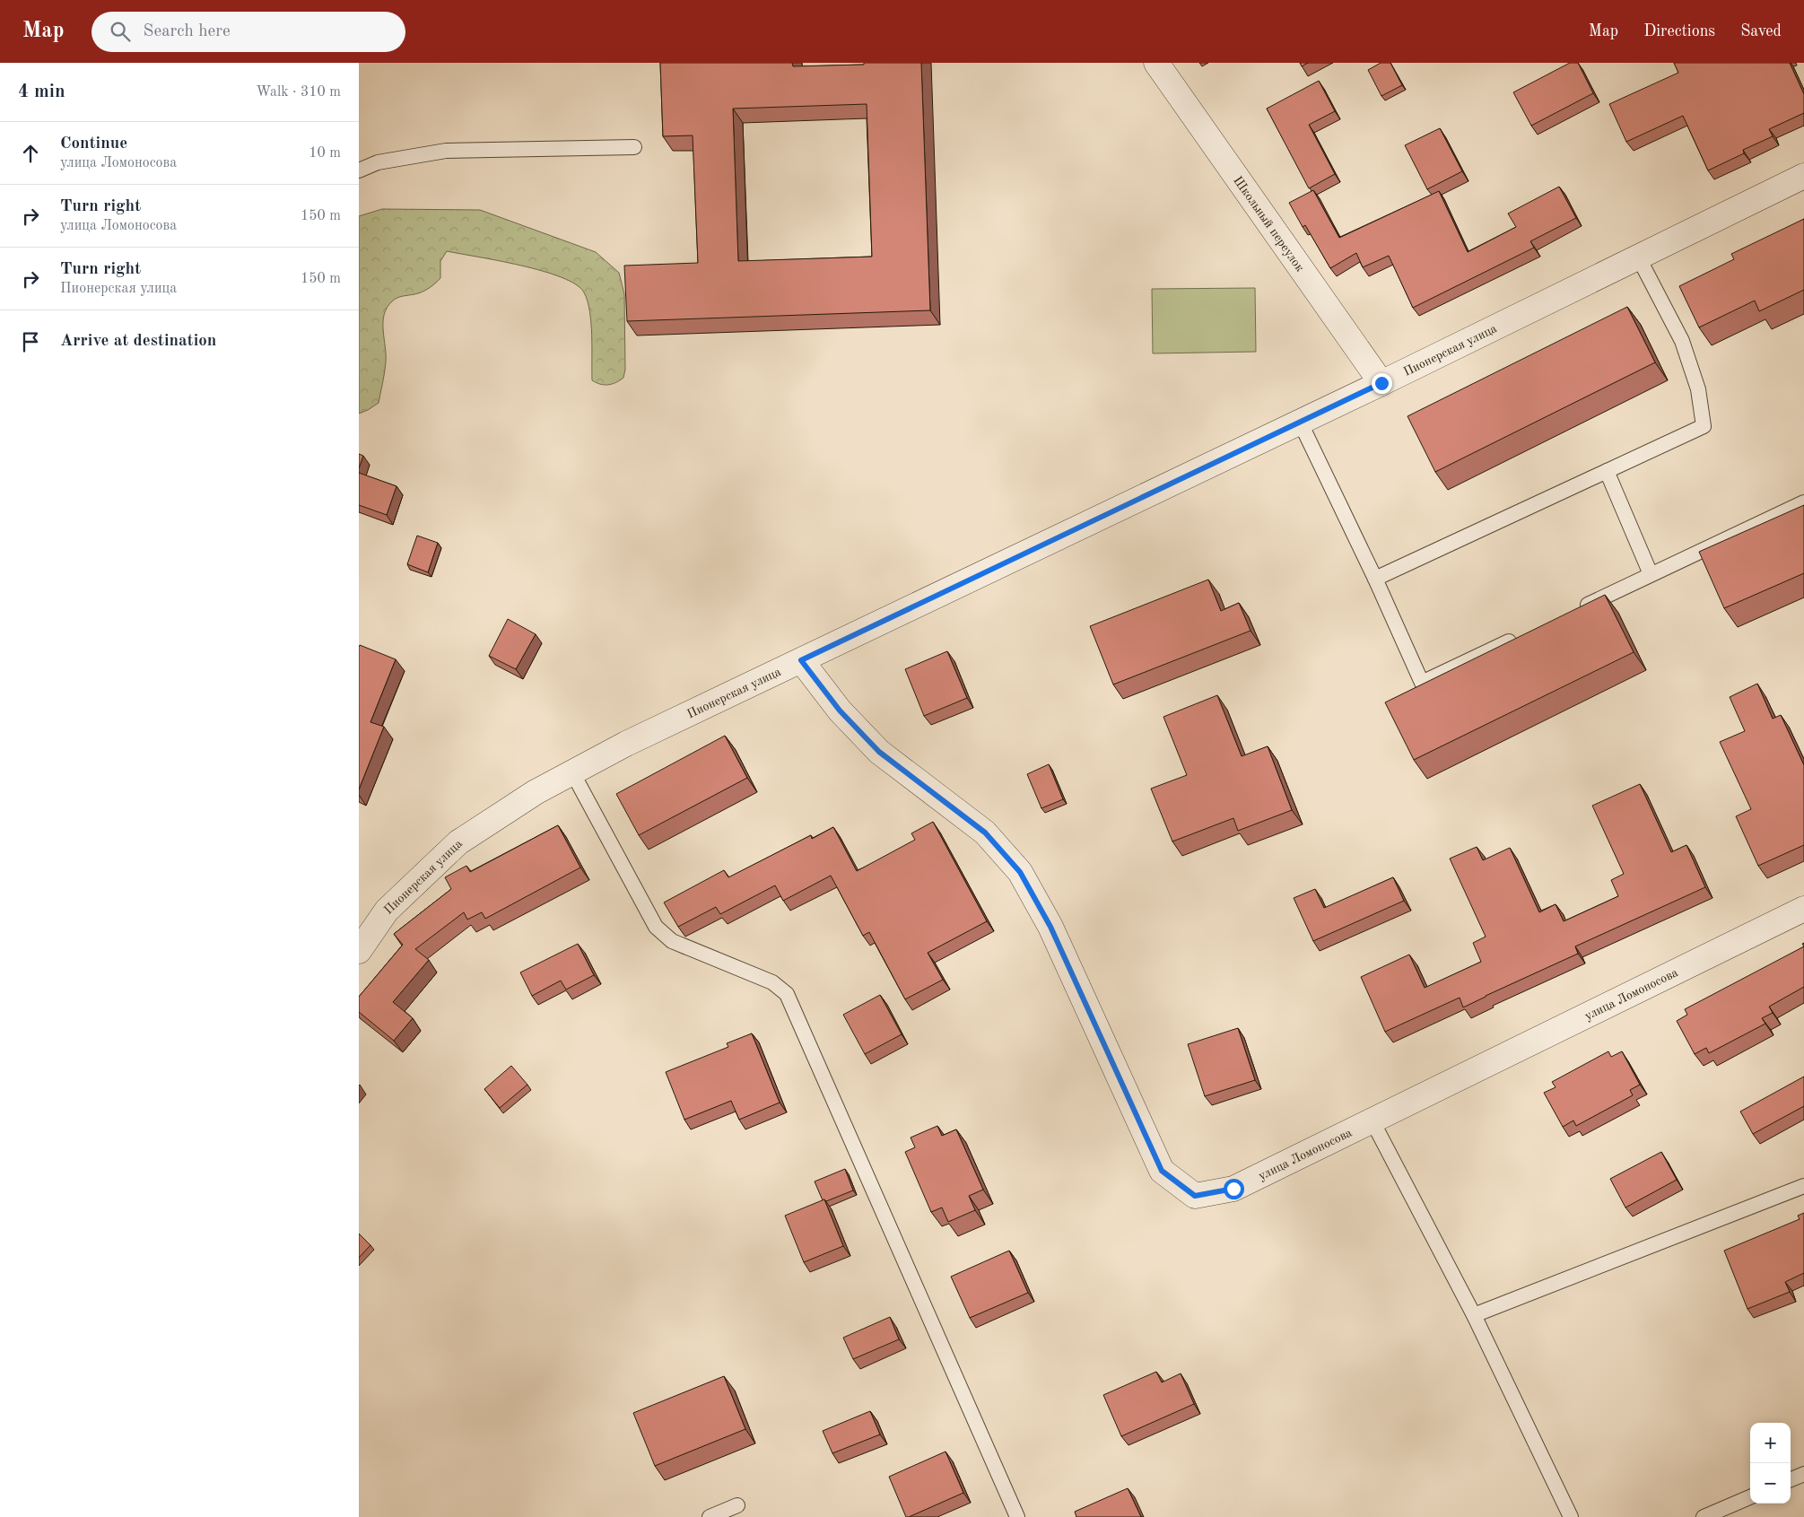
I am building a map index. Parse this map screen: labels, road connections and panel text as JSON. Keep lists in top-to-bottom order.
{
  "streets": {
    "street": ["Школьный переулок", "Пионерская улица", "улица Ломоносова"]
  },
  "crossings": [
    ["Школьный переулок", "Пионерская улица"],
    ["Пионерская улица", "улица Ломоносова"]
  ],
  "page": {
    "header": "Map",
    "search": "Search here",
    "nav": ["Map", "Directions", "Saved"],
    "heading": ["4 min", "Walk · 310 m"],
    "list": [
      ["Continue", "улица Ломоносова", "10 m"],
      ["Turn right", "улица Ломоносова", "150 m"],
      ["Turn right", "Пионерская улица", "150 m"],
      "Arrive at destination"
    ],
    "map_buttons": ["+", "−"]
  }
}
